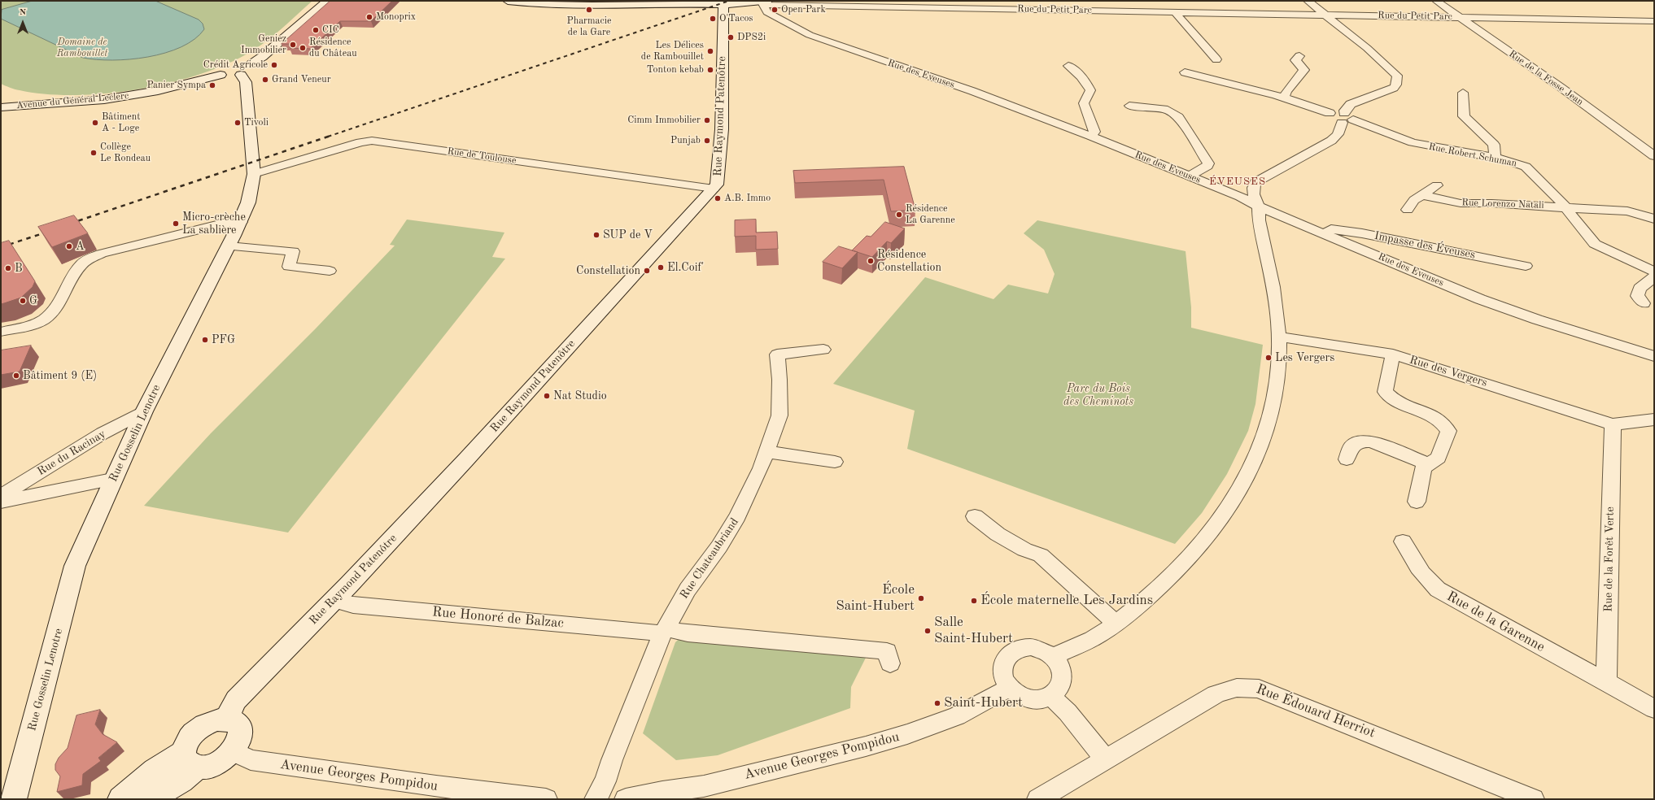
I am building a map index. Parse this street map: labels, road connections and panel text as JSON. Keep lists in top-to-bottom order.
{
  "streets": {
    "main road": ["Avenue du Général Leclerc", "Rue Raymond Patenôtre", "Rue Gosselin Lenotre"],
    "street": [
      "Rue du Petit Parc",
      "Rue des Eveuses",
      "Rue de la Fosse Jean",
      "Rue Robert Schuman",
      "Rue de Toulouse",
      "Rue Lorenzo Natali",
      "Impasse des Éveuses",
      "Rue des Vergers",
      "Rue du Racinay",
      "Rue Chateaubriand",
      "Rue de la Forêt Verte",
      "Rue Honoré de Balzac",
      "Rue de la Garenne",
      "Rue Édouard Herriot",
      "Avenue Georges Pompidou"
    ]
  },
  "crossings": [
    ["Rue du Petit Parc", "Rue des Eveuses"],
    ["Rue du Petit Parc", "Rue de la Fosse Jean"],
    ["Rue des Eveuses", "Impasse des Éveuses"],
    ["Avenue du Général Leclerc", "Rue Gosselin Lenotre"],
    ["Rue Raymond Patenôtre", "Rue de Toulouse"],
    ["Rue Raymond Patenôtre", "Rue Honoré de Balzac"],
    ["Rue Raymond Patenôtre", "Avenue Georges Pompidou"],
    ["Rue Robert Schuman", "Rue Lorenzo Natali"],
    ["Rue de Toulouse", "Rue Gosselin Lenotre"],
    ["Rue des Vergers", "Rue de la Forêt Verte"],
    ["Rue Gosselin Lenotre", "Rue du Racinay"],
    ["Rue Chateaubriand", "Rue Honoré de Balzac"],
    ["Rue de la Forêt Verte", "Rue de la Garenne"]
  ],
  "districts": ["ÉVEUSES"],
  "parks": ["Domaine de Rambouillet", "Parc du Bois des Cheminots"],
  "places": [
    "Pharmacie de la Gare",
    "Open Park",
    "Monoprix",
    "O'Tacos",
    "CIC",
    "DPS2i",
    "Geniez Immobilier",
    "Résidence du Château",
    "Les Délices de Rambouillet",
    "Crédit Agricole",
    "Tonton kebab",
    "Grand Veneur",
    "Panier Sympa",
    "Cimm Immobilier",
    "Bâtiment A - Loge",
    "Tivoli",
    "Punjab",
    "Collège Le Rondeau",
    "A.B. Immo",
    "Résidence La Garenne",
    "Micro-crèche La sablière",
    "SUP de V",
    "A",
    "Résidence Constellation",
    "El.Coif'",
    "B",
    "Constellation",
    "G",
    "PFG",
    "Les Vergers",
    "Bâtiment 9 (E)",
    "Nat Studio",
    "École Saint-Hubert",
    "École maternelle Les Jardins",
    "Salle Saint-Hubert",
    "Saint-Hubert"
  ],
  "north": "top"
}
